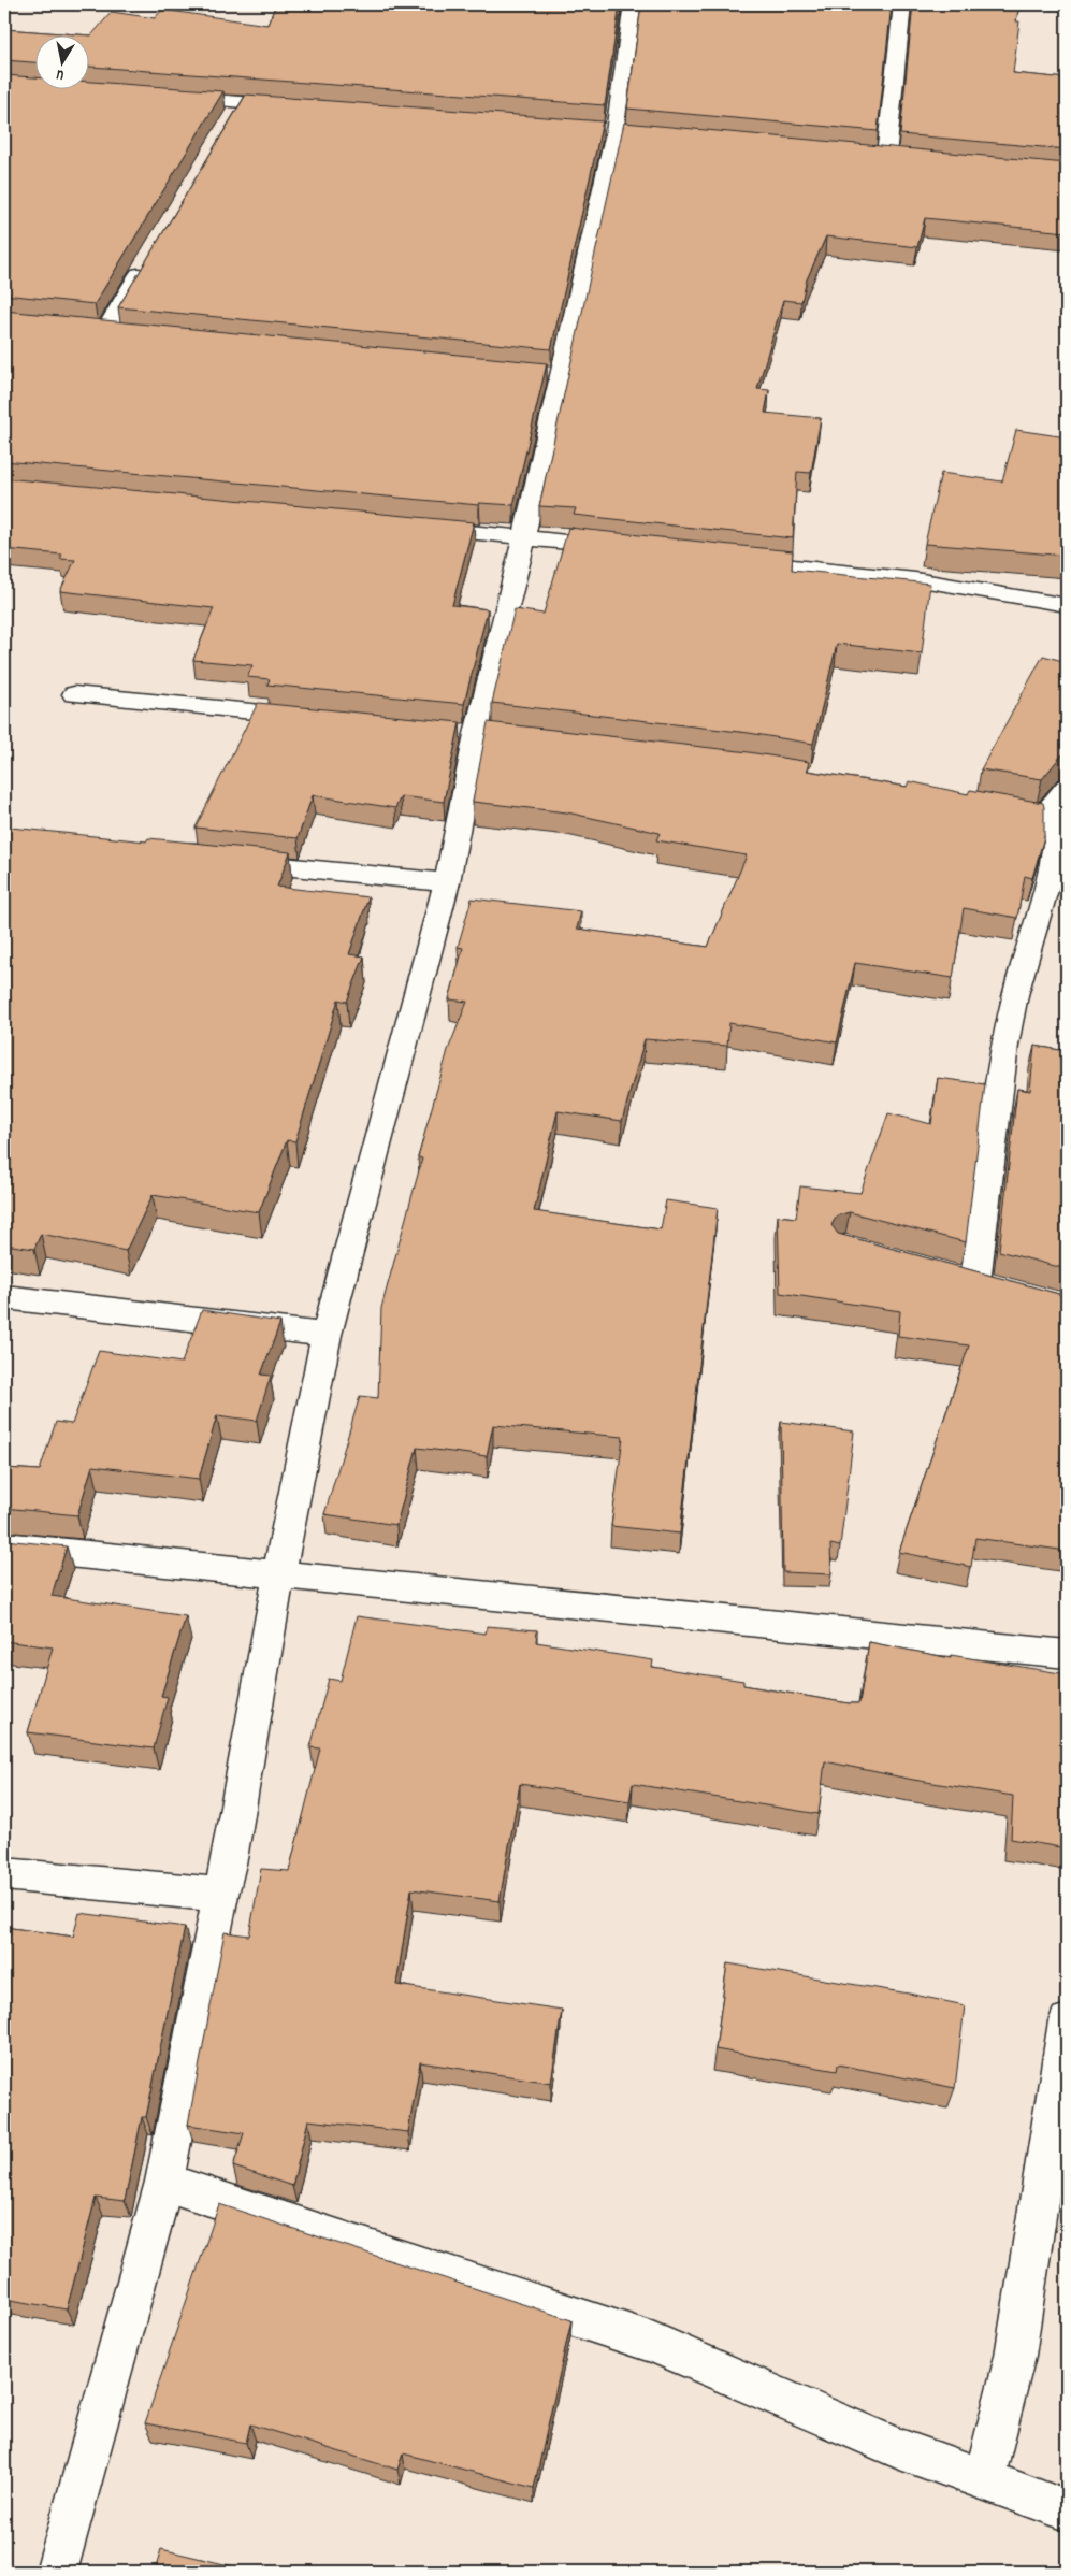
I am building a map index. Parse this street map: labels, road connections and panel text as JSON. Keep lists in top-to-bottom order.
{
  "north": "bottom"
}
